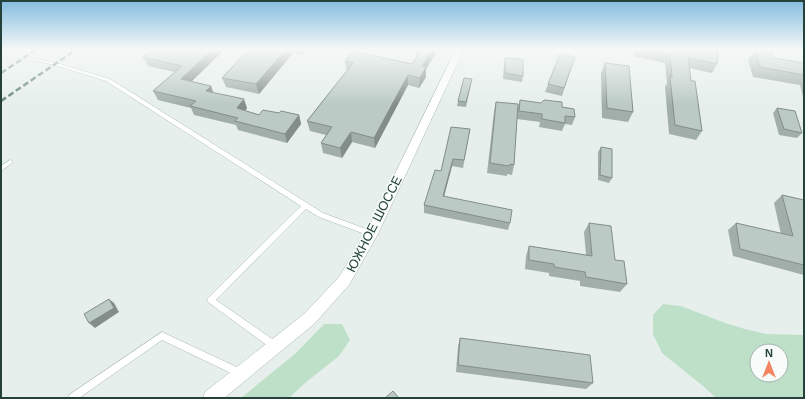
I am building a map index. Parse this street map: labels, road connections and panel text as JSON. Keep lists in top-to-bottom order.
{
  "streets": {
    "street": ["ЮЖНОЕ ШОССЕ"]
  },
  "north": "top"
}
